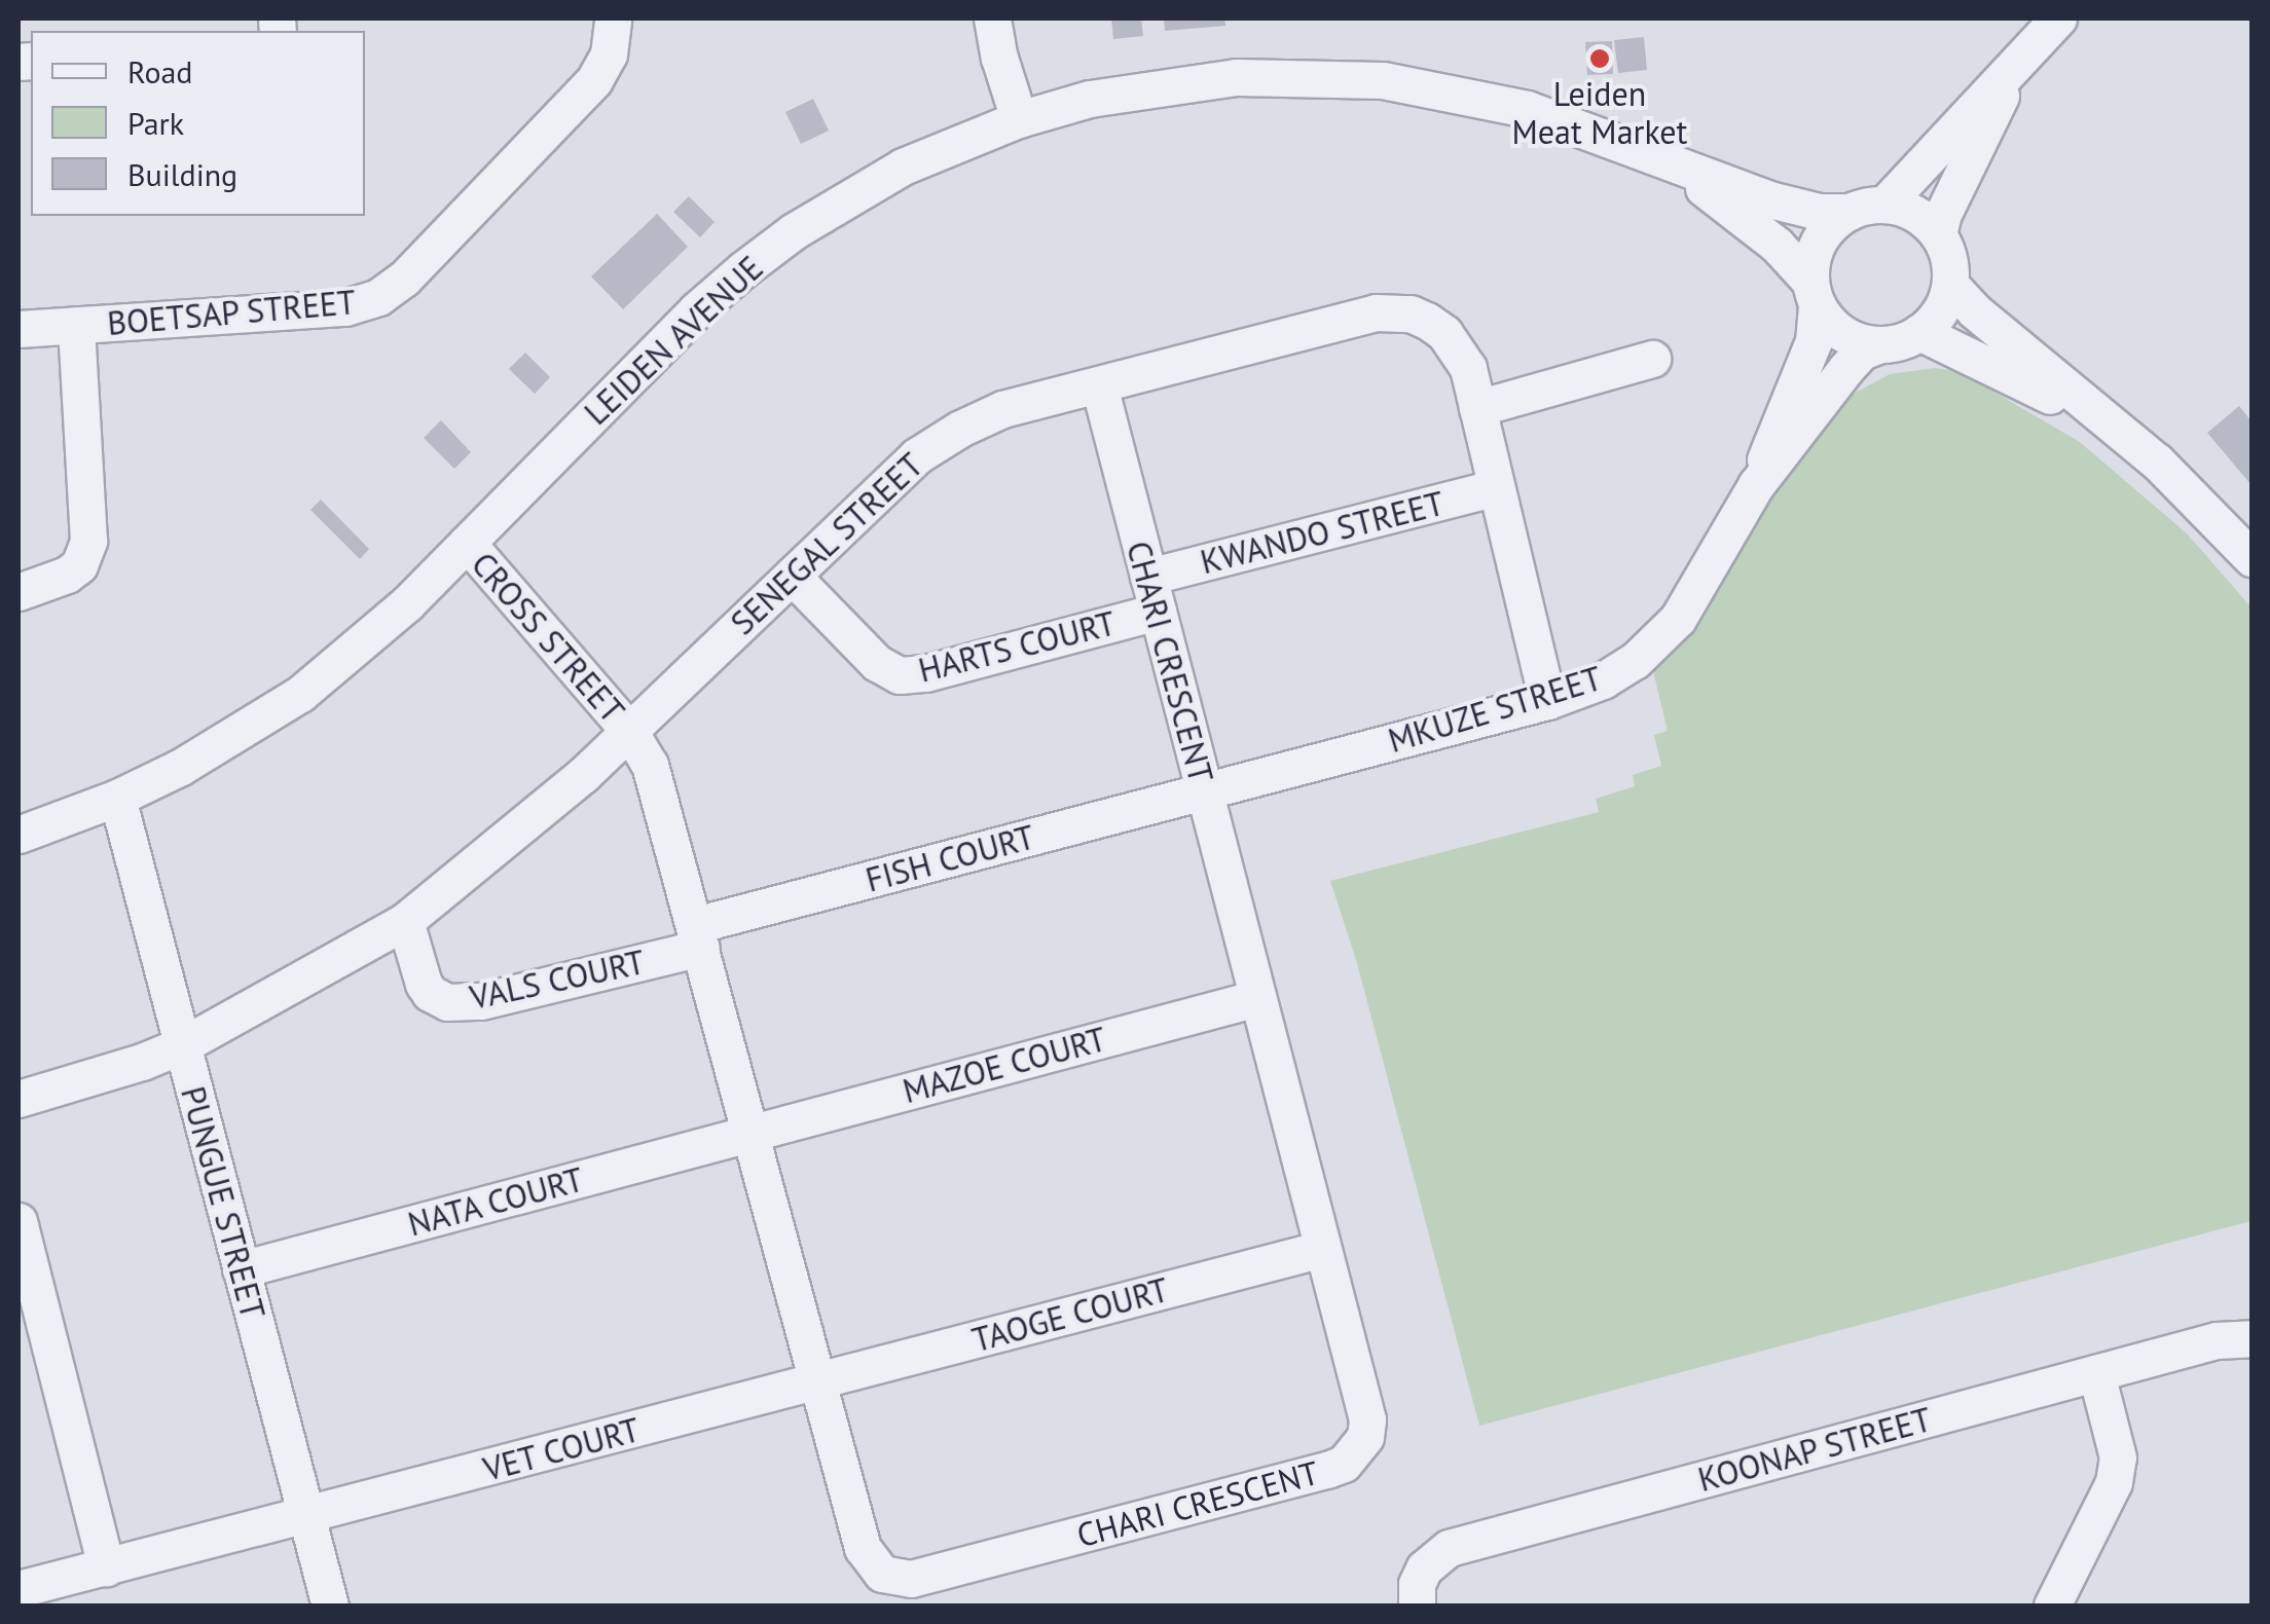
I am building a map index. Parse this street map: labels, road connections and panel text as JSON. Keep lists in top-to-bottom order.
{
  "streets": {
    "street": [
      "BOETSAP STREET",
      "LEIDEN AVENUE",
      "KWANDO STREET",
      "SENEGAL STREET",
      "CROSS STREET",
      "HARTS COURT",
      "CHARI CRESCENT",
      "MKUZE STREET",
      "FISH COURT",
      "VALS COURT",
      "MAZOE COURT",
      "NATA COURT",
      "PUNGUE STREET",
      "TAOGE COURT",
      "VET COURT",
      "KOONAP STREET"
    ]
  },
  "crossings": [
    ["LEIDEN AVENUE", "CROSS STREET"],
    ["LEIDEN AVENUE", "MKUZE STREET"],
    ["LEIDEN AVENUE", "PUNGUE STREET"],
    ["KWANDO STREET", "SENEGAL STREET"],
    ["KWANDO STREET", "HARTS COURT"],
    ["KWANDO STREET", "CHARI CRESCENT"],
    ["SENEGAL STREET", "CROSS STREET"],
    ["SENEGAL STREET", "HARTS COURT"],
    ["SENEGAL STREET", "CHARI CRESCENT"],
    ["SENEGAL STREET", "MKUZE STREET"],
    ["SENEGAL STREET", "VALS COURT"],
    ["SENEGAL STREET", "PUNGUE STREET"],
    ["CROSS STREET", "CHARI CRESCENT"],
    ["HARTS COURT", "CHARI CRESCENT"],
    ["CHARI CRESCENT", "MKUZE STREET"],
    ["CHARI CRESCENT", "FISH COURT"],
    ["CHARI CRESCENT", "VALS COURT"],
    ["CHARI CRESCENT", "MAZOE COURT"],
    ["CHARI CRESCENT", "NATA COURT"],
    ["CHARI CRESCENT", "TAOGE COURT"],
    ["CHARI CRESCENT", "VET COURT"],
    ["MKUZE STREET", "FISH COURT"],
    ["FISH COURT", "VALS COURT"],
    ["MAZOE COURT", "NATA COURT"],
    ["NATA COURT", "PUNGUE STREET"],
    ["PUNGUE STREET", "VET COURT"],
    ["TAOGE COURT", "VET COURT"]
  ],
  "places": ["Leiden Meat Market"],
  "legend": ["Road", "Park", "Building"]
}
